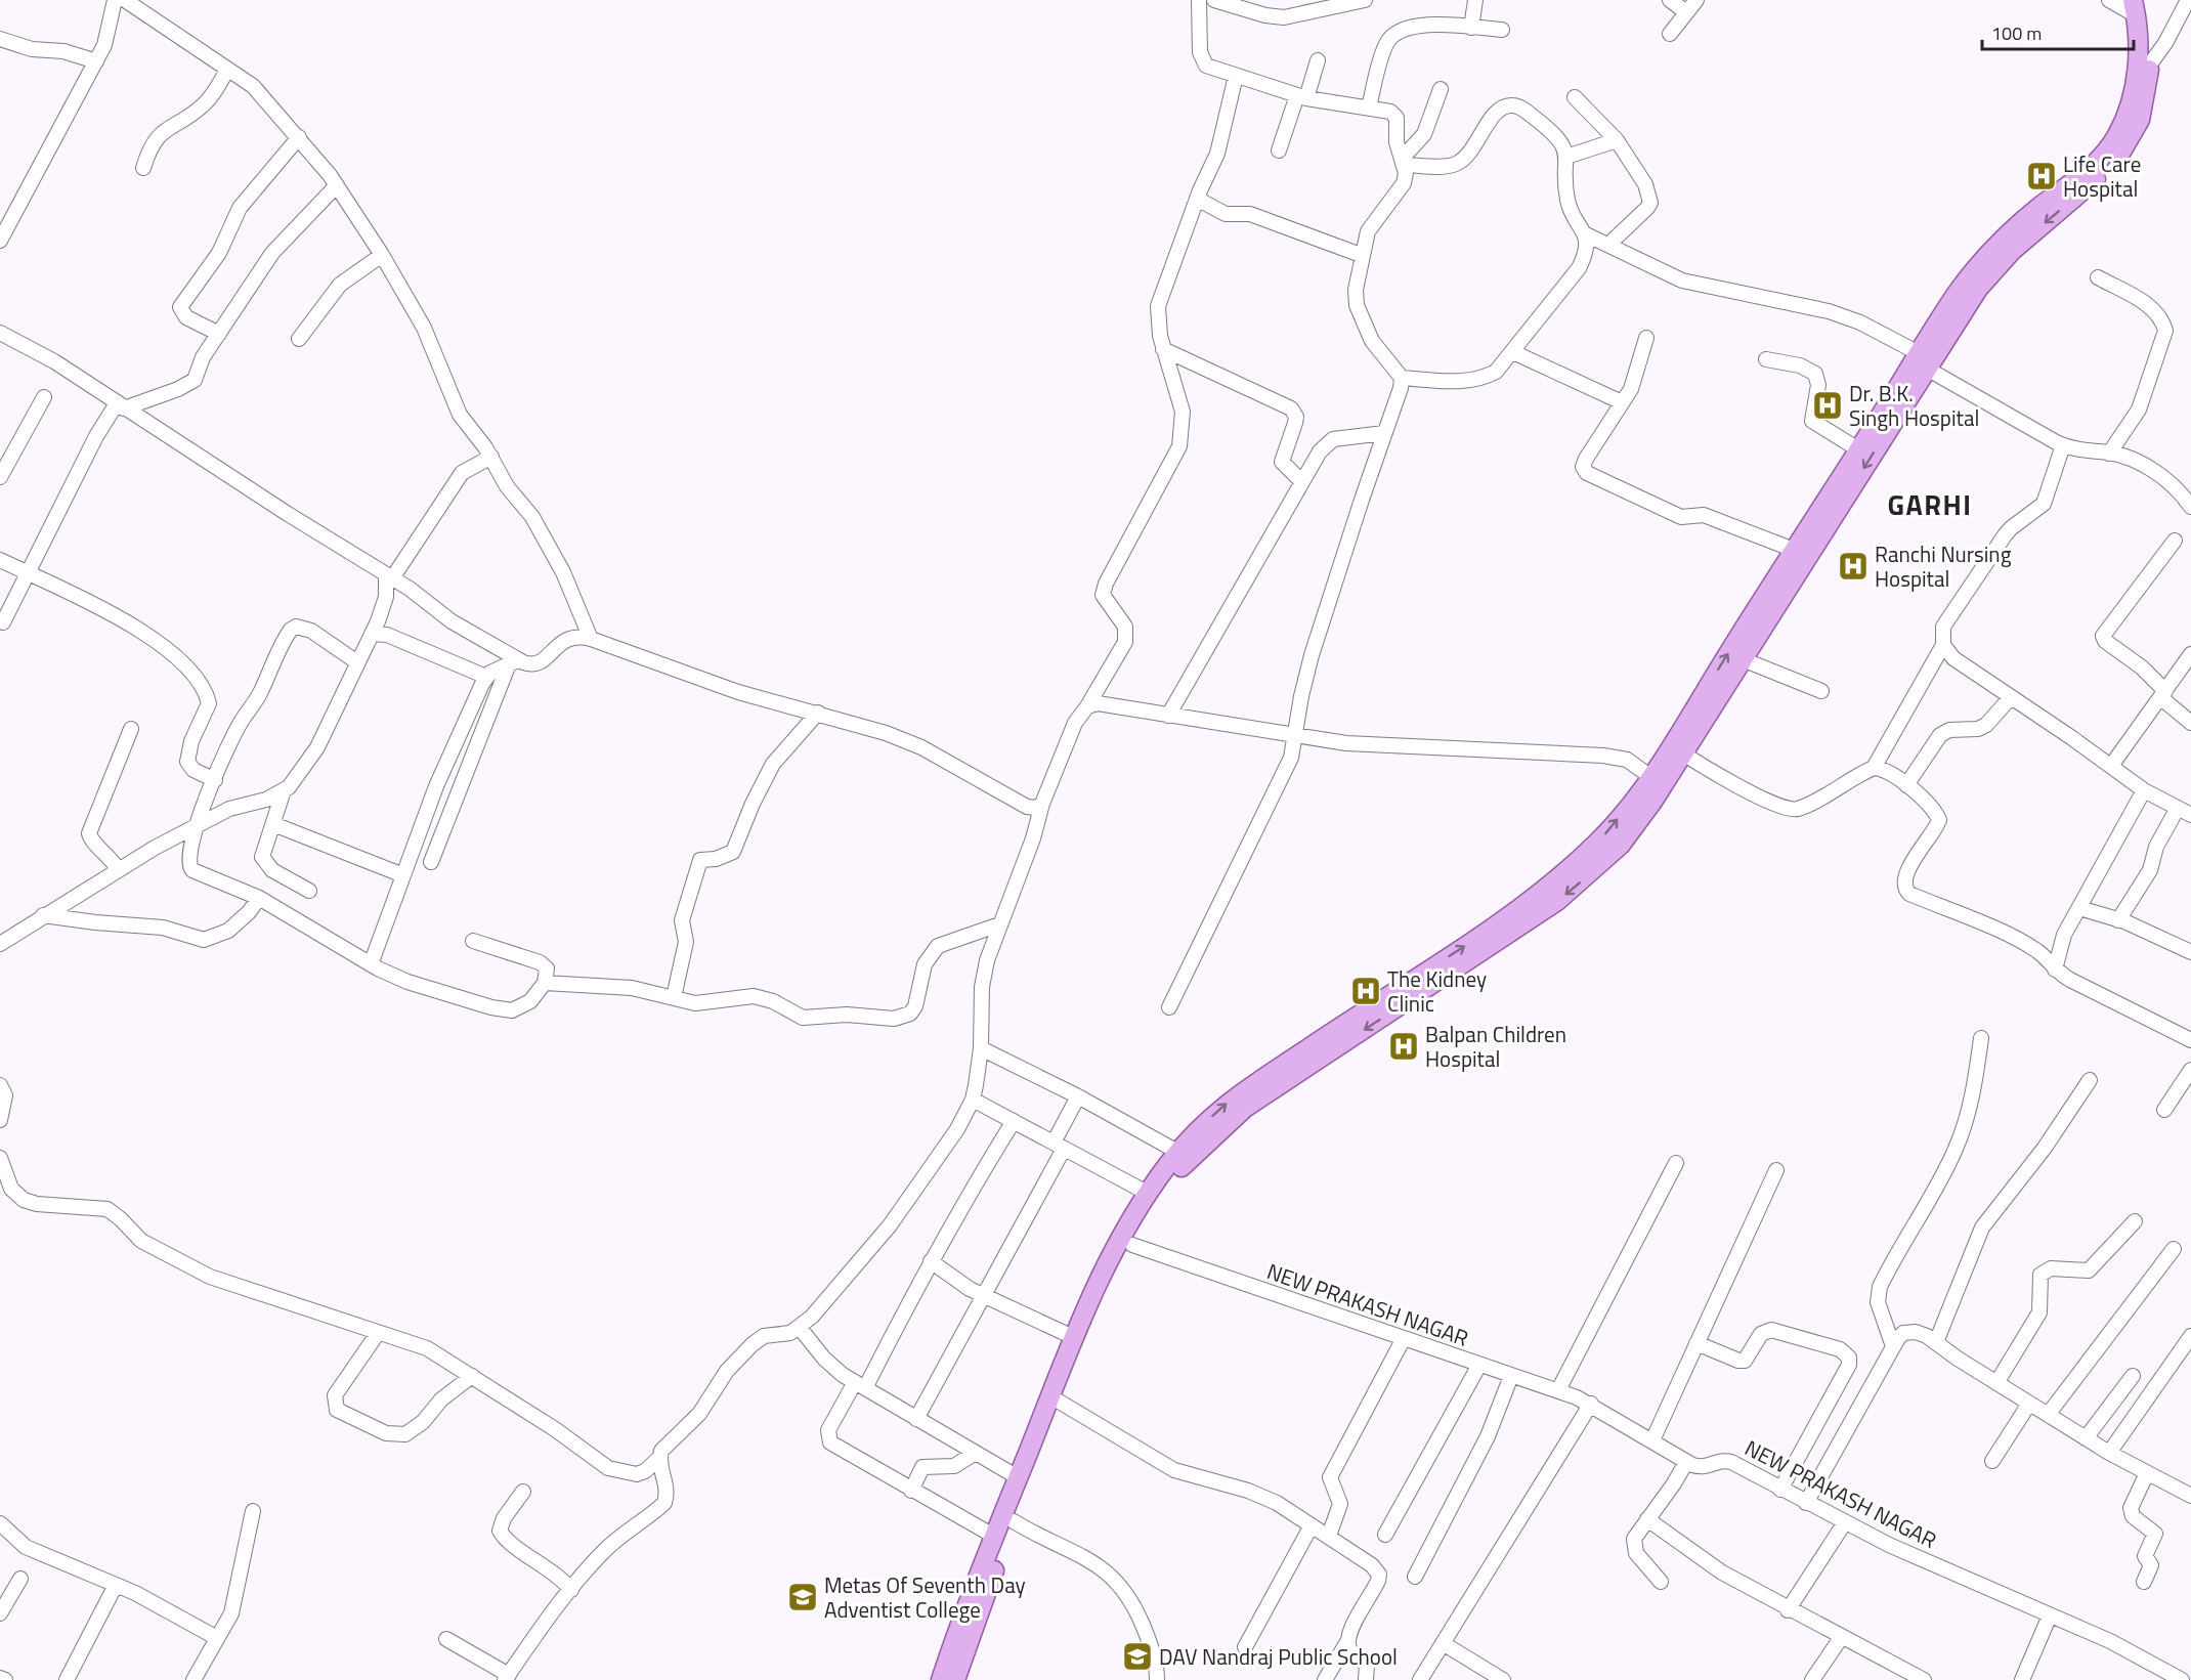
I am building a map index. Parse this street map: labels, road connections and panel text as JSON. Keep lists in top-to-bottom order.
{
  "streets": {
    "street": ["NEW PRAKASH NAGAR"]
  },
  "districts": ["GARHI"],
  "places": {
    "hospital": [
      "Life Care Hospital",
      "Dr. B.K. Singh Hospital",
      "Ranchi Nursing Hospital",
      "The Kidney Clinic",
      "Balpan Children Hospital"
    ],
    "school or university": ["Metas Of Seventh Day Adventist College", "DAV Nandraj Public School"]
  },
  "scale_bar": "100 m"
}
